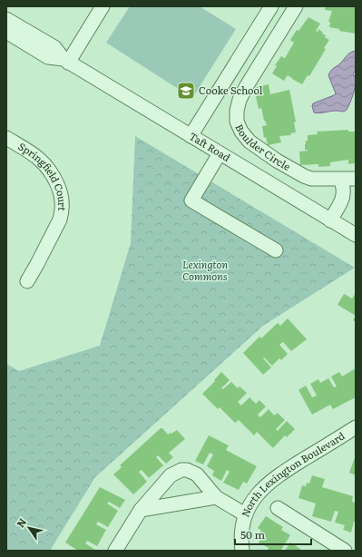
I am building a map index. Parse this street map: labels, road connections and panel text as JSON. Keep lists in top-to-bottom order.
{
  "streets": {
    "street": [
      "Boulder Circle",
      "Taft Road",
      "Springfield Court",
      "North Lexington Boulevard"
    ]
  },
  "parks": ["Lexington Commons"],
  "places": {
    "school or university": ["Cooke School"]
  },
  "scale_bar": "50 m",
  "north": "top left"
}
